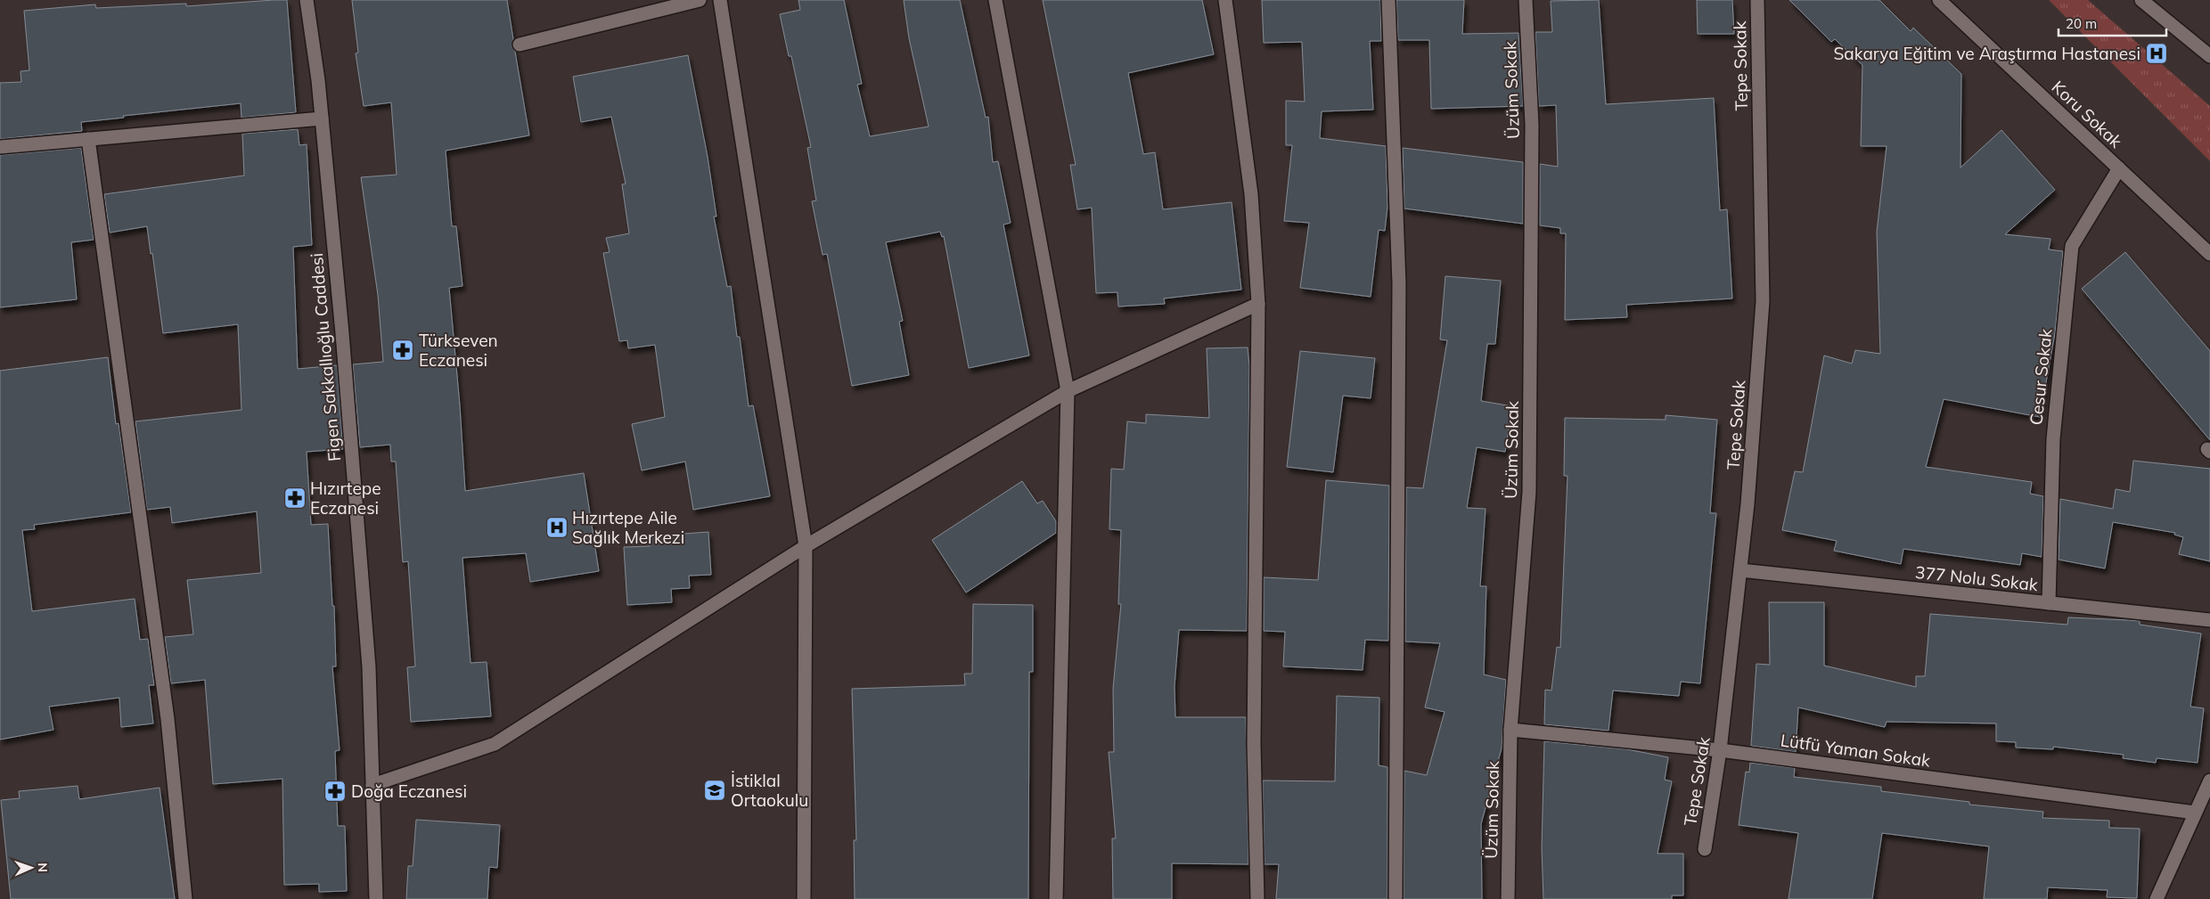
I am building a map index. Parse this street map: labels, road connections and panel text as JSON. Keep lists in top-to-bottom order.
{
  "streets": {
    "street": [
      "Tepe Sokak",
      "Üzüm Sokak",
      "Koru Sokak",
      "Figen Sakkallıoğlu Caddesi",
      "Cesur Sokak",
      "377 Nolu Sokak",
      "Lütfü Yaman Sokak"
    ]
  },
  "crossings": [
    ["Tepe Sokak", "377 Nolu Sokak"],
    ["Tepe Sokak", "Lütfü Yaman Sokak"],
    ["Üzüm Sokak", "Lütfü Yaman Sokak"],
    ["Koru Sokak", "Cesur Sokak"],
    ["Cesur Sokak", "377 Nolu Sokak"]
  ],
  "places": {
    "hospital": ["Sakarya Eğitim ve Araştırma Hastanesi", "Hızırtepe Aile Sağlık Merkezi"],
    "pharmacy": ["Türkseven Eczanesi", "Hızırtepe Eczanesi", "Doğa Eczanesi"],
    "school or university": ["İstiklal Ortaokulu"]
  },
  "scale_bar": "20 m",
  "north": "right"
}
